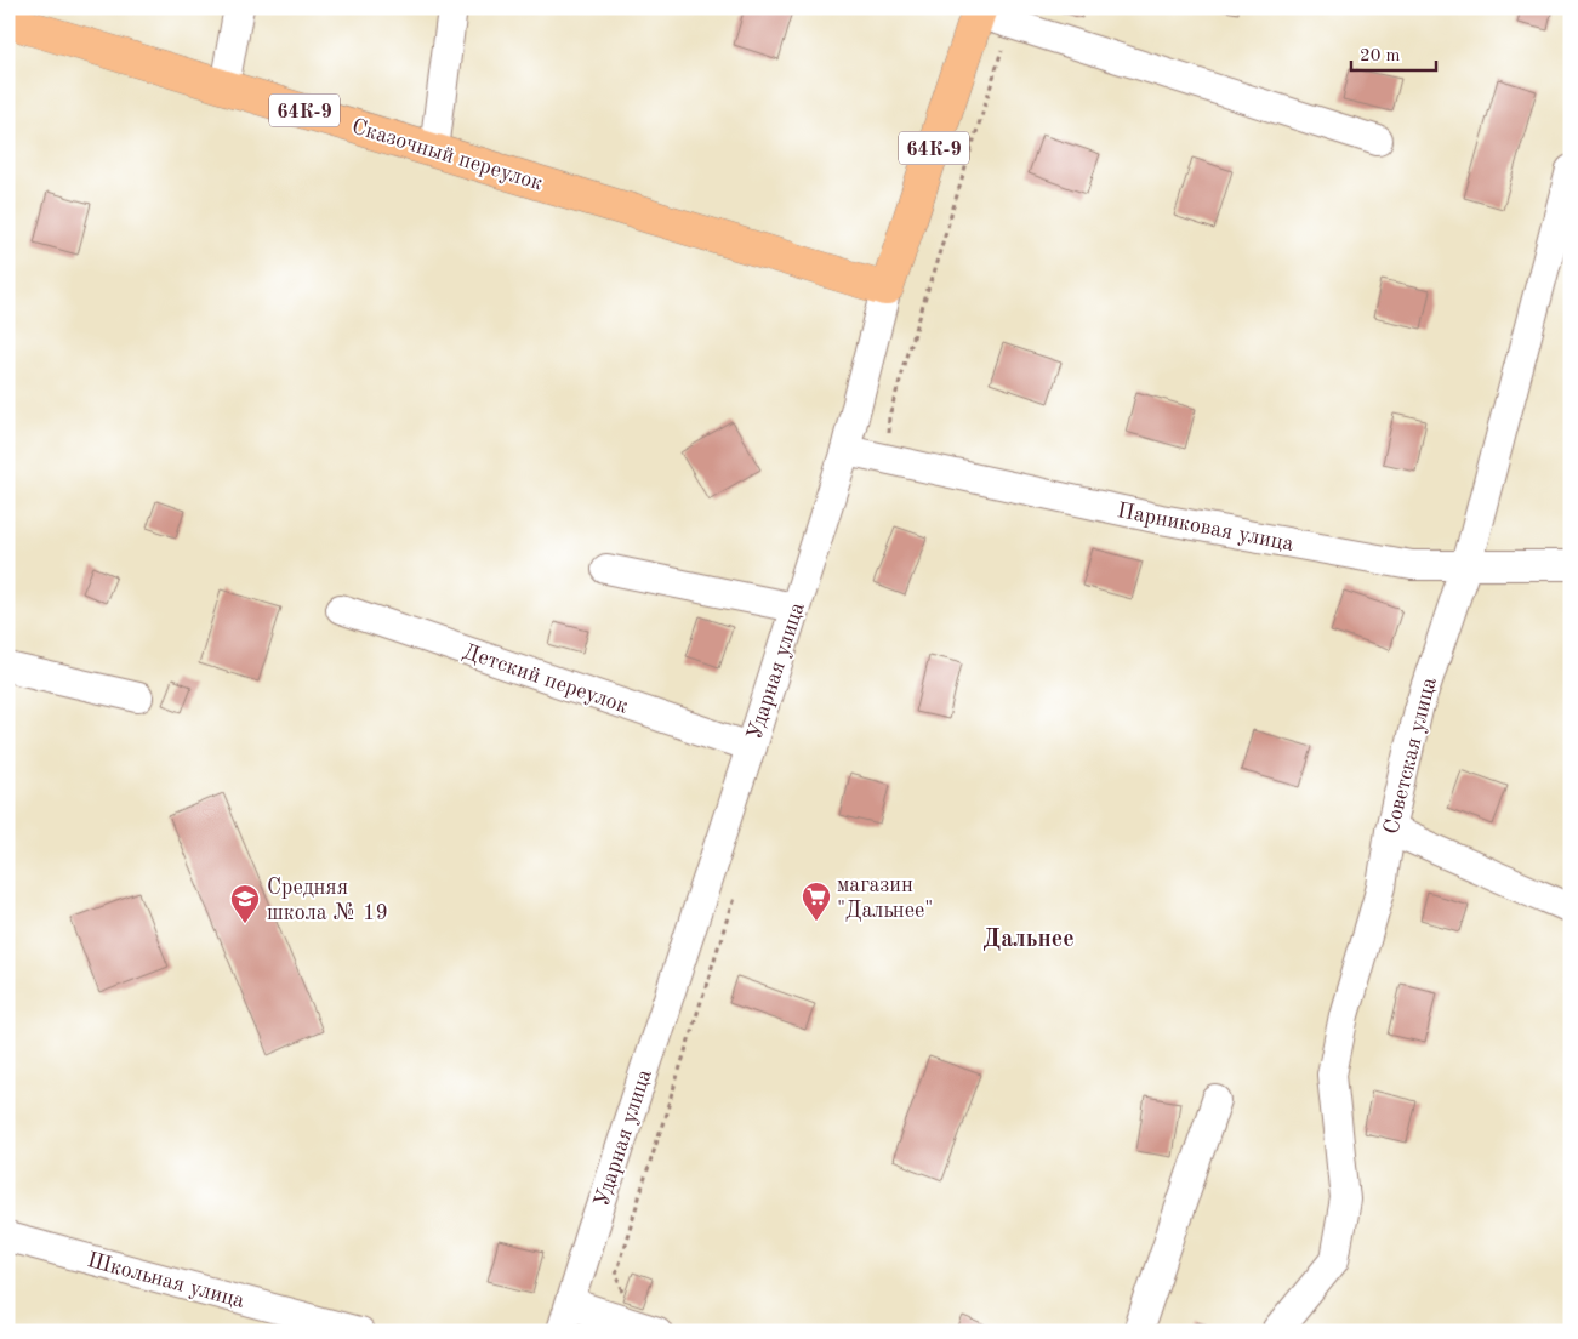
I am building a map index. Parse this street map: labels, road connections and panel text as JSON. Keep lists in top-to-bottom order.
{
  "streets": {
    "main road": ["64К-9", "Сказочный переулок", "Ударная улица"],
    "street": [
      "Парниковая улица",
      "Детский переулок",
      "Советская улица",
      "Школьная улица"
    ]
  },
  "crossings": [
    ["Сказочный переулок", "Ударная улица"],
    ["Парниковая улица", "Ударная улица"],
    ["Парниковая улица", "Советская улица"],
    ["Ударная улица", "Детский переулок"]
  ],
  "districts": ["Дальнее"],
  "places": {
    "supermarket": ["магазин \"Дальнее\""],
    "school or university": ["Средняя школа № 19"]
  },
  "scale_bar": "20 m"
}
